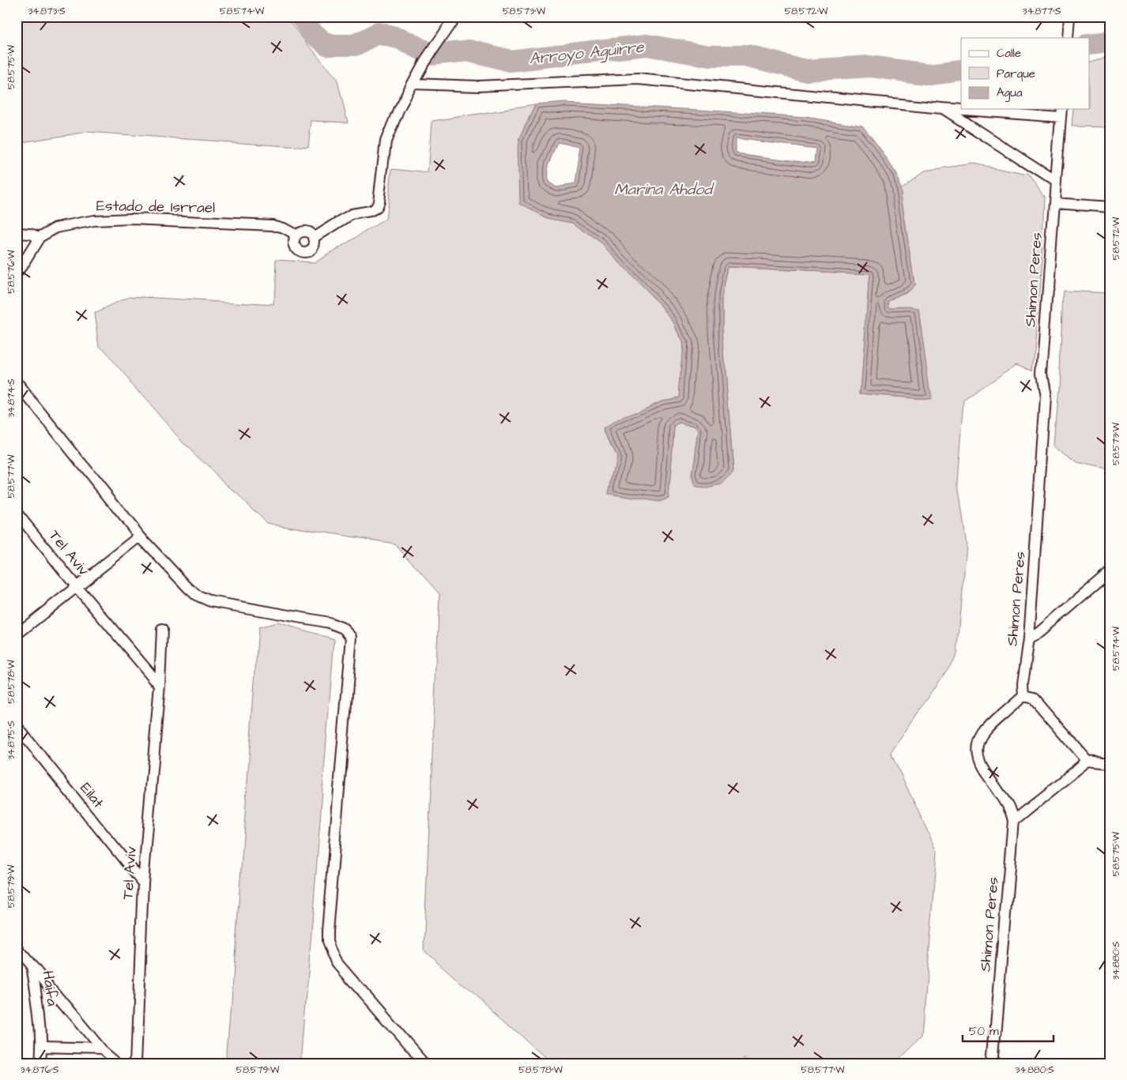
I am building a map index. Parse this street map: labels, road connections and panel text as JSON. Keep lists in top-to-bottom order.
{
  "streets": {
    "street": [
      "Estado de Isrrael",
      "Shimon Peres",
      "Tel Aviv",
      "Eilat",
      "Haifa"
    ]
  },
  "crossings": [
    ["Tel Aviv", "Eilat"]
  ],
  "water": ["Arroyo Aguirre", "Marina Ahdod"],
  "legend": ["Calle", "Parque", "Agua"],
  "scale_bar": "50 m",
  "coordinates": [
    "34.873°S",
    "58.574°W",
    "58.573°W",
    "58.572°W",
    "34.877°S",
    "58.575°W",
    "58.576°W",
    "34.874°S",
    "58.577°W",
    "58.578°W",
    "34.875°S",
    "58.579°W",
    "34.880°S",
    "34.876°S"
  ]
}
